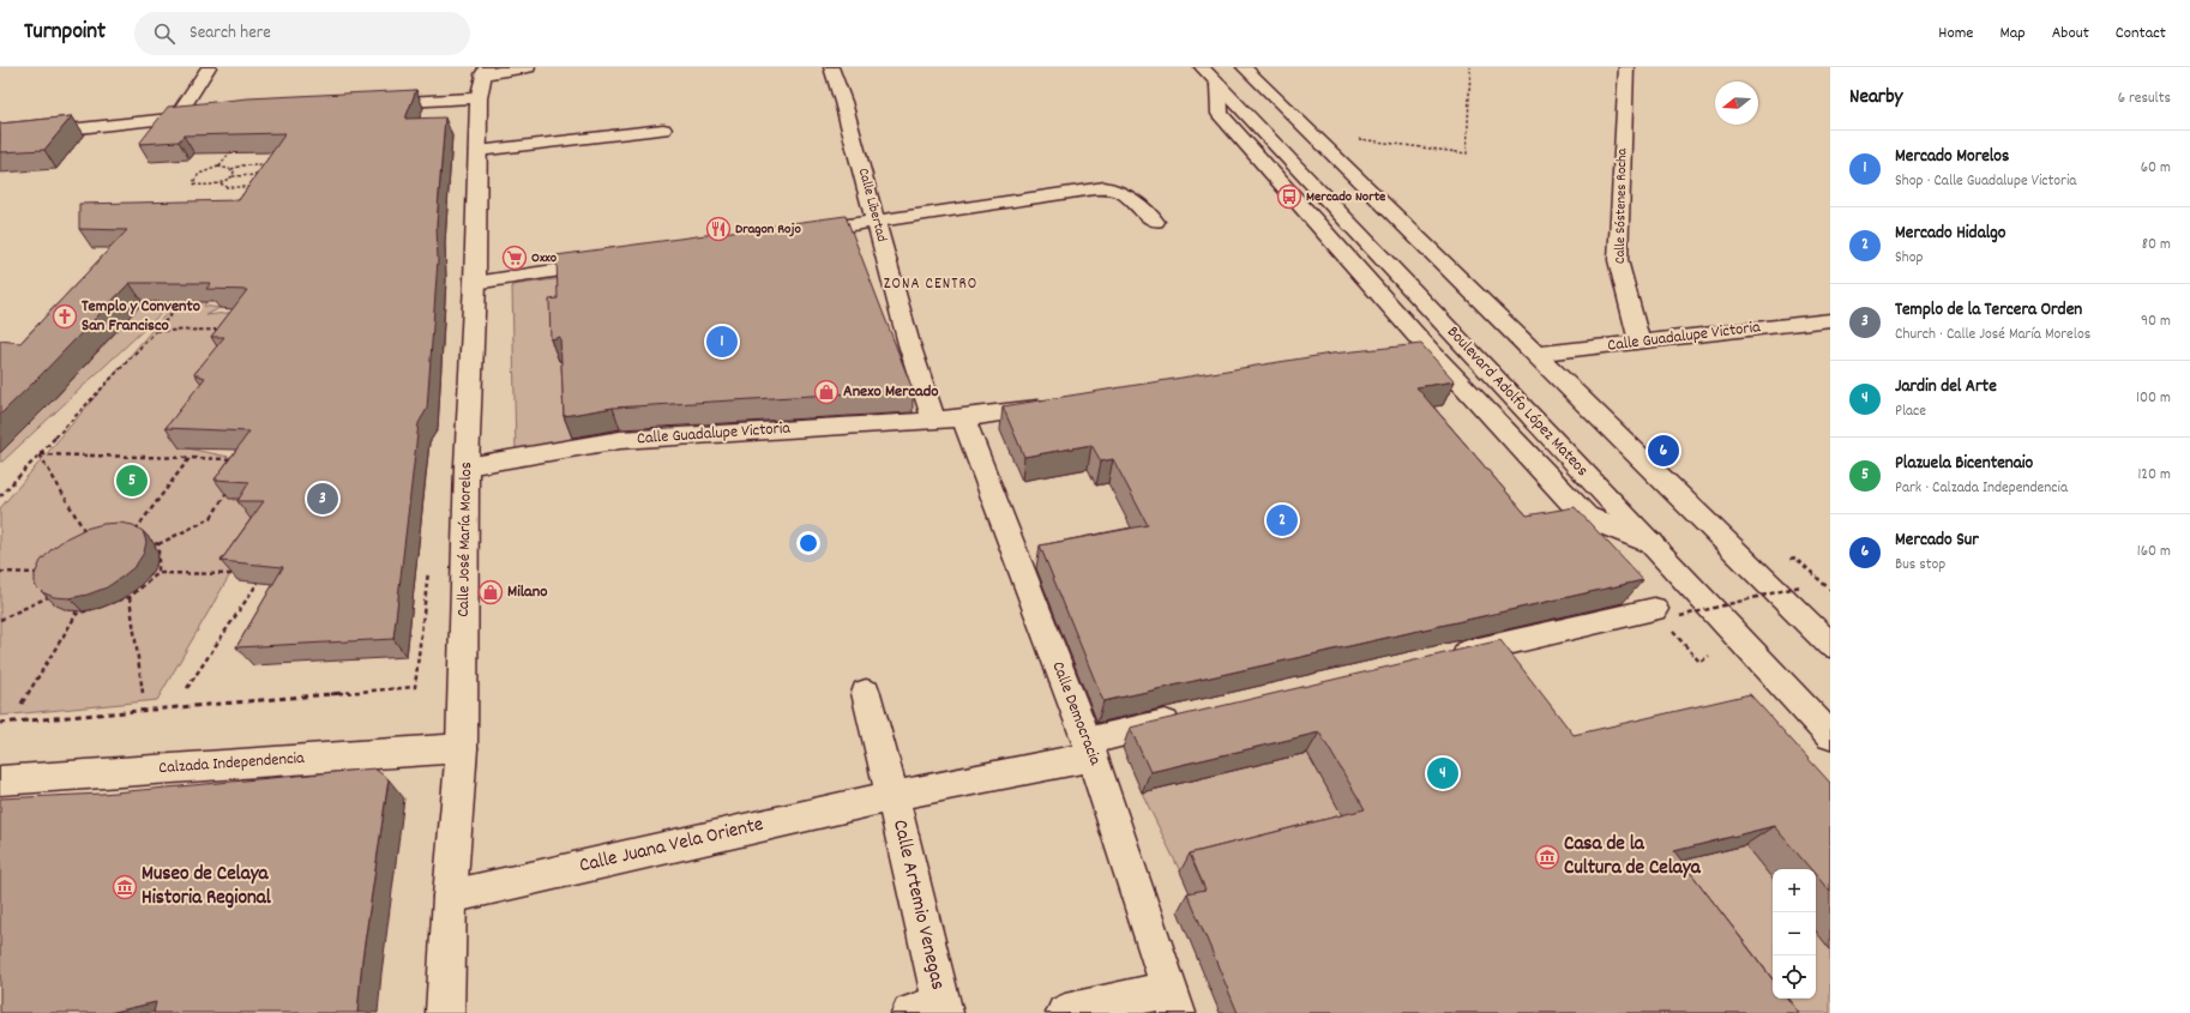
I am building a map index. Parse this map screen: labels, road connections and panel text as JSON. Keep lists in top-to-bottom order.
{
  "streets": {
    "main road": [
      "Calle Libertad",
      "Calle Sóstenes Rocha",
      "Calle Guadalupe Victoria",
      "Boulevard Adolfo López Mateos",
      "Calle José María Morelos",
      "Calle Democracia",
      "Calzada Independencia",
      "Calle Juana Vela Oriente",
      "Calle Artemio Venegas"
    ]
  },
  "crossings": [
    ["Calle Libertad", "Calle Democracia"],
    ["Calle Sóstenes Rocha", "Calle Guadalupe Victoria"],
    ["Calle Guadalupe Victoria", "Calle José María Morelos"],
    ["Calle Guadalupe Victoria", "Calle Democracia"],
    ["Calle José María Morelos", "Calzada Independencia"],
    ["Calle José María Morelos", "Calle Juana Vela Oriente"],
    ["Calle Democracia", "Calle Juana Vela Oriente"],
    ["Calle Juana Vela Oriente", "Calle Artemio Venegas"]
  ],
  "districts": ["ZONA CENTRO"],
  "places": {
    "bus stop": ["Mercado Norte"],
    "restaurant": ["Dragon Rojo"],
    "supermarket": ["Oxxo"],
    "church": ["Templo y Convento San Francisco"],
    "shop": ["Anexo Mercado", "Milano"],
    "museum": ["Casa de la Cultura de Celaya", "Museo de Celaya Historia Regional"]
  },
  "north": "left",
  "page": {
    "header": "Turnpoint",
    "search": "Search here",
    "nav": [
      "Home",
      "Map",
      "About",
      "Contact"
    ],
    "heading": ["Nearby", "6 results"],
    "list": [
      {
        "mark": "1",
        "name": "Mercado Morelos",
        "note": "Shop · Calle Guadalupe Victoria",
        "value": "60 m"
      },
      {
        "mark": "2",
        "name": "Mercado Hidalgo",
        "note": "Shop",
        "value": "80 m"
      },
      {
        "mark": "3",
        "name": "Templo de la Tercera Orden",
        "note": "Church · Calle José María Morelos",
        "value": "90 m"
      },
      {
        "mark": "4",
        "name": "Jardin del Arte",
        "note": "Place",
        "value": "100 m"
      },
      {
        "mark": "5",
        "name": "Plazuela Bicentenaio",
        "note": "Park · Calzada Independencia",
        "value": "120 m"
      },
      {
        "mark": "6",
        "name": "Mercado Sur",
        "note": "Bus stop",
        "value": "160 m"
      }
    ],
    "pins": [
      "1",
      "6",
      "5",
      "3",
      "2",
      "4"
    ],
    "map_buttons": ["+", "−"]
  }
}
